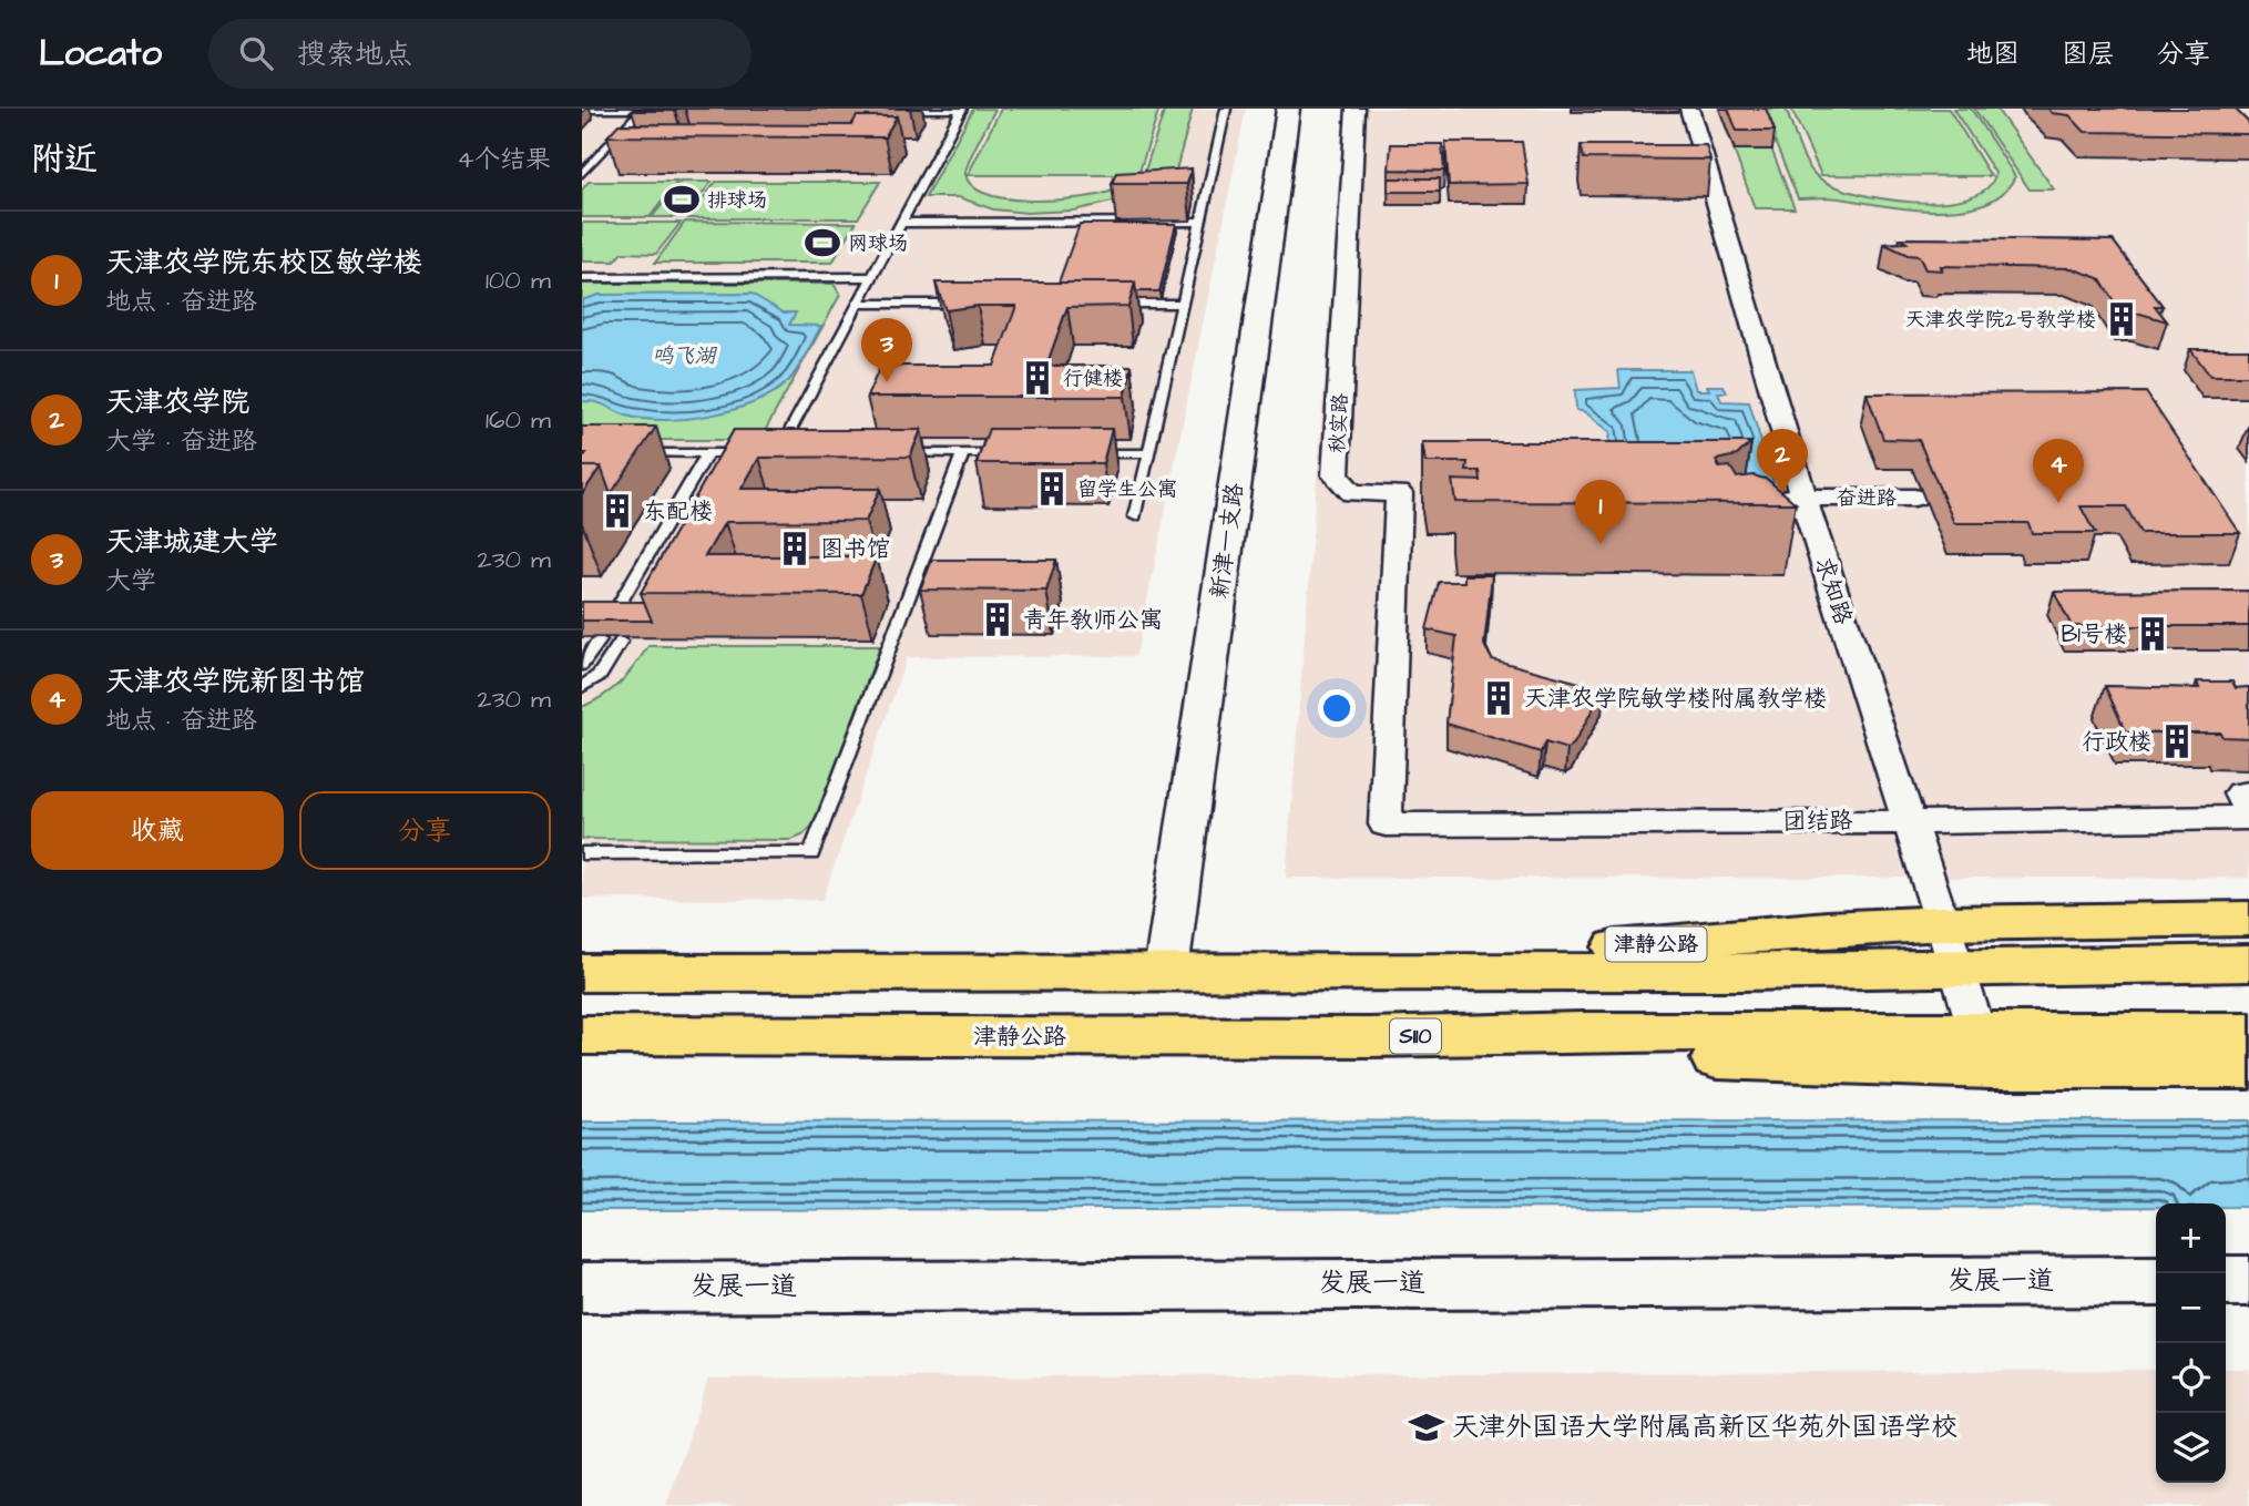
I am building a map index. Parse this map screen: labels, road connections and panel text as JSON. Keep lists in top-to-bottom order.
{
  "streets": {
    "highway": ["津静公路", "S110"],
    "main road": ["发展一道"],
    "street": [
      "秋实路",
      "奋进路",
      "新津一支路",
      "求知路",
      "团结路"
    ]
  },
  "crossings": [
    ["秋实路", "团结路"],
    ["奋进路", "求知路"],
    ["求知路", "团结路"],
    ["求知路", "津静公路"]
  ],
  "water": ["鸣飞湖"],
  "places": {
    "sports": ["排球场", "网球场"],
    "building": [
      "天津农学院2号教学楼",
      "行健楼",
      "留学生公寓",
      "东配楼",
      "图书馆",
      "青年教师公寓",
      "B1号楼",
      "天津农学院敏学楼附属教学楼",
      "行政楼"
    ],
    "school or university": ["天津外国语大学附属高新区华苑外国语学校"]
  },
  "page": {
    "header": "Locato",
    "search": "搜索地点",
    "nav": ["地图", "图层", "分享"],
    "heading": ["附近", "4个结果"],
    "list": [
      {
        "mark": "1",
        "name": "天津农学院东校区敏学楼",
        "note": "地点 · 奋进路",
        "value": "100 m"
      },
      {
        "mark": "2",
        "name": "天津农学院",
        "note": "大学 · 奋进路",
        "value": "160 m"
      },
      {
        "mark": "3",
        "name": "天津城建大学",
        "note": "大学",
        "value": "230 m"
      },
      {
        "mark": "4",
        "name": "天津农学院新图书馆",
        "note": "地点 · 奋进路",
        "value": "230 m"
      }
    ],
    "pins": [
      "3",
      "2",
      "4",
      "1"
    ],
    "buttons": ["收藏", "分享"],
    "map_buttons": ["+", "−"]
  }
}
